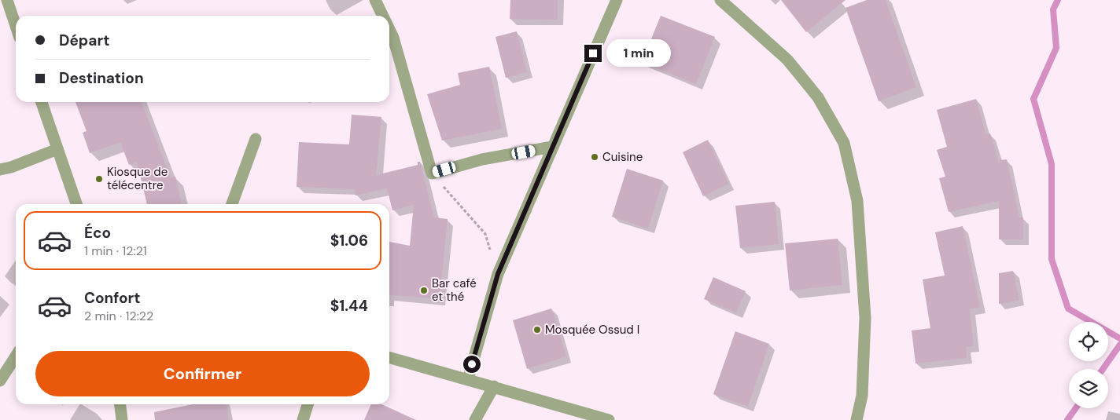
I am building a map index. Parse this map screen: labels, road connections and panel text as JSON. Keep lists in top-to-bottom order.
{
  "places": [
    "Cuisine",
    "Kiosque de télécentre",
    "Bar café et thé",
    "Mosquée Ossud I"
  ],
  "page": {
    "banner": ["Départ", "Destination"],
    "bubble": "1 min",
    "list": [
      {
        "name": "Éco",
        "note": "1 min · 12:21",
        "value": "$1.06"
      },
      {
        "name": "Confort",
        "note": "2 min · 12:22",
        "value": "$1.44"
      }
    ],
    "buttons": "Confirmer"
  }
}
